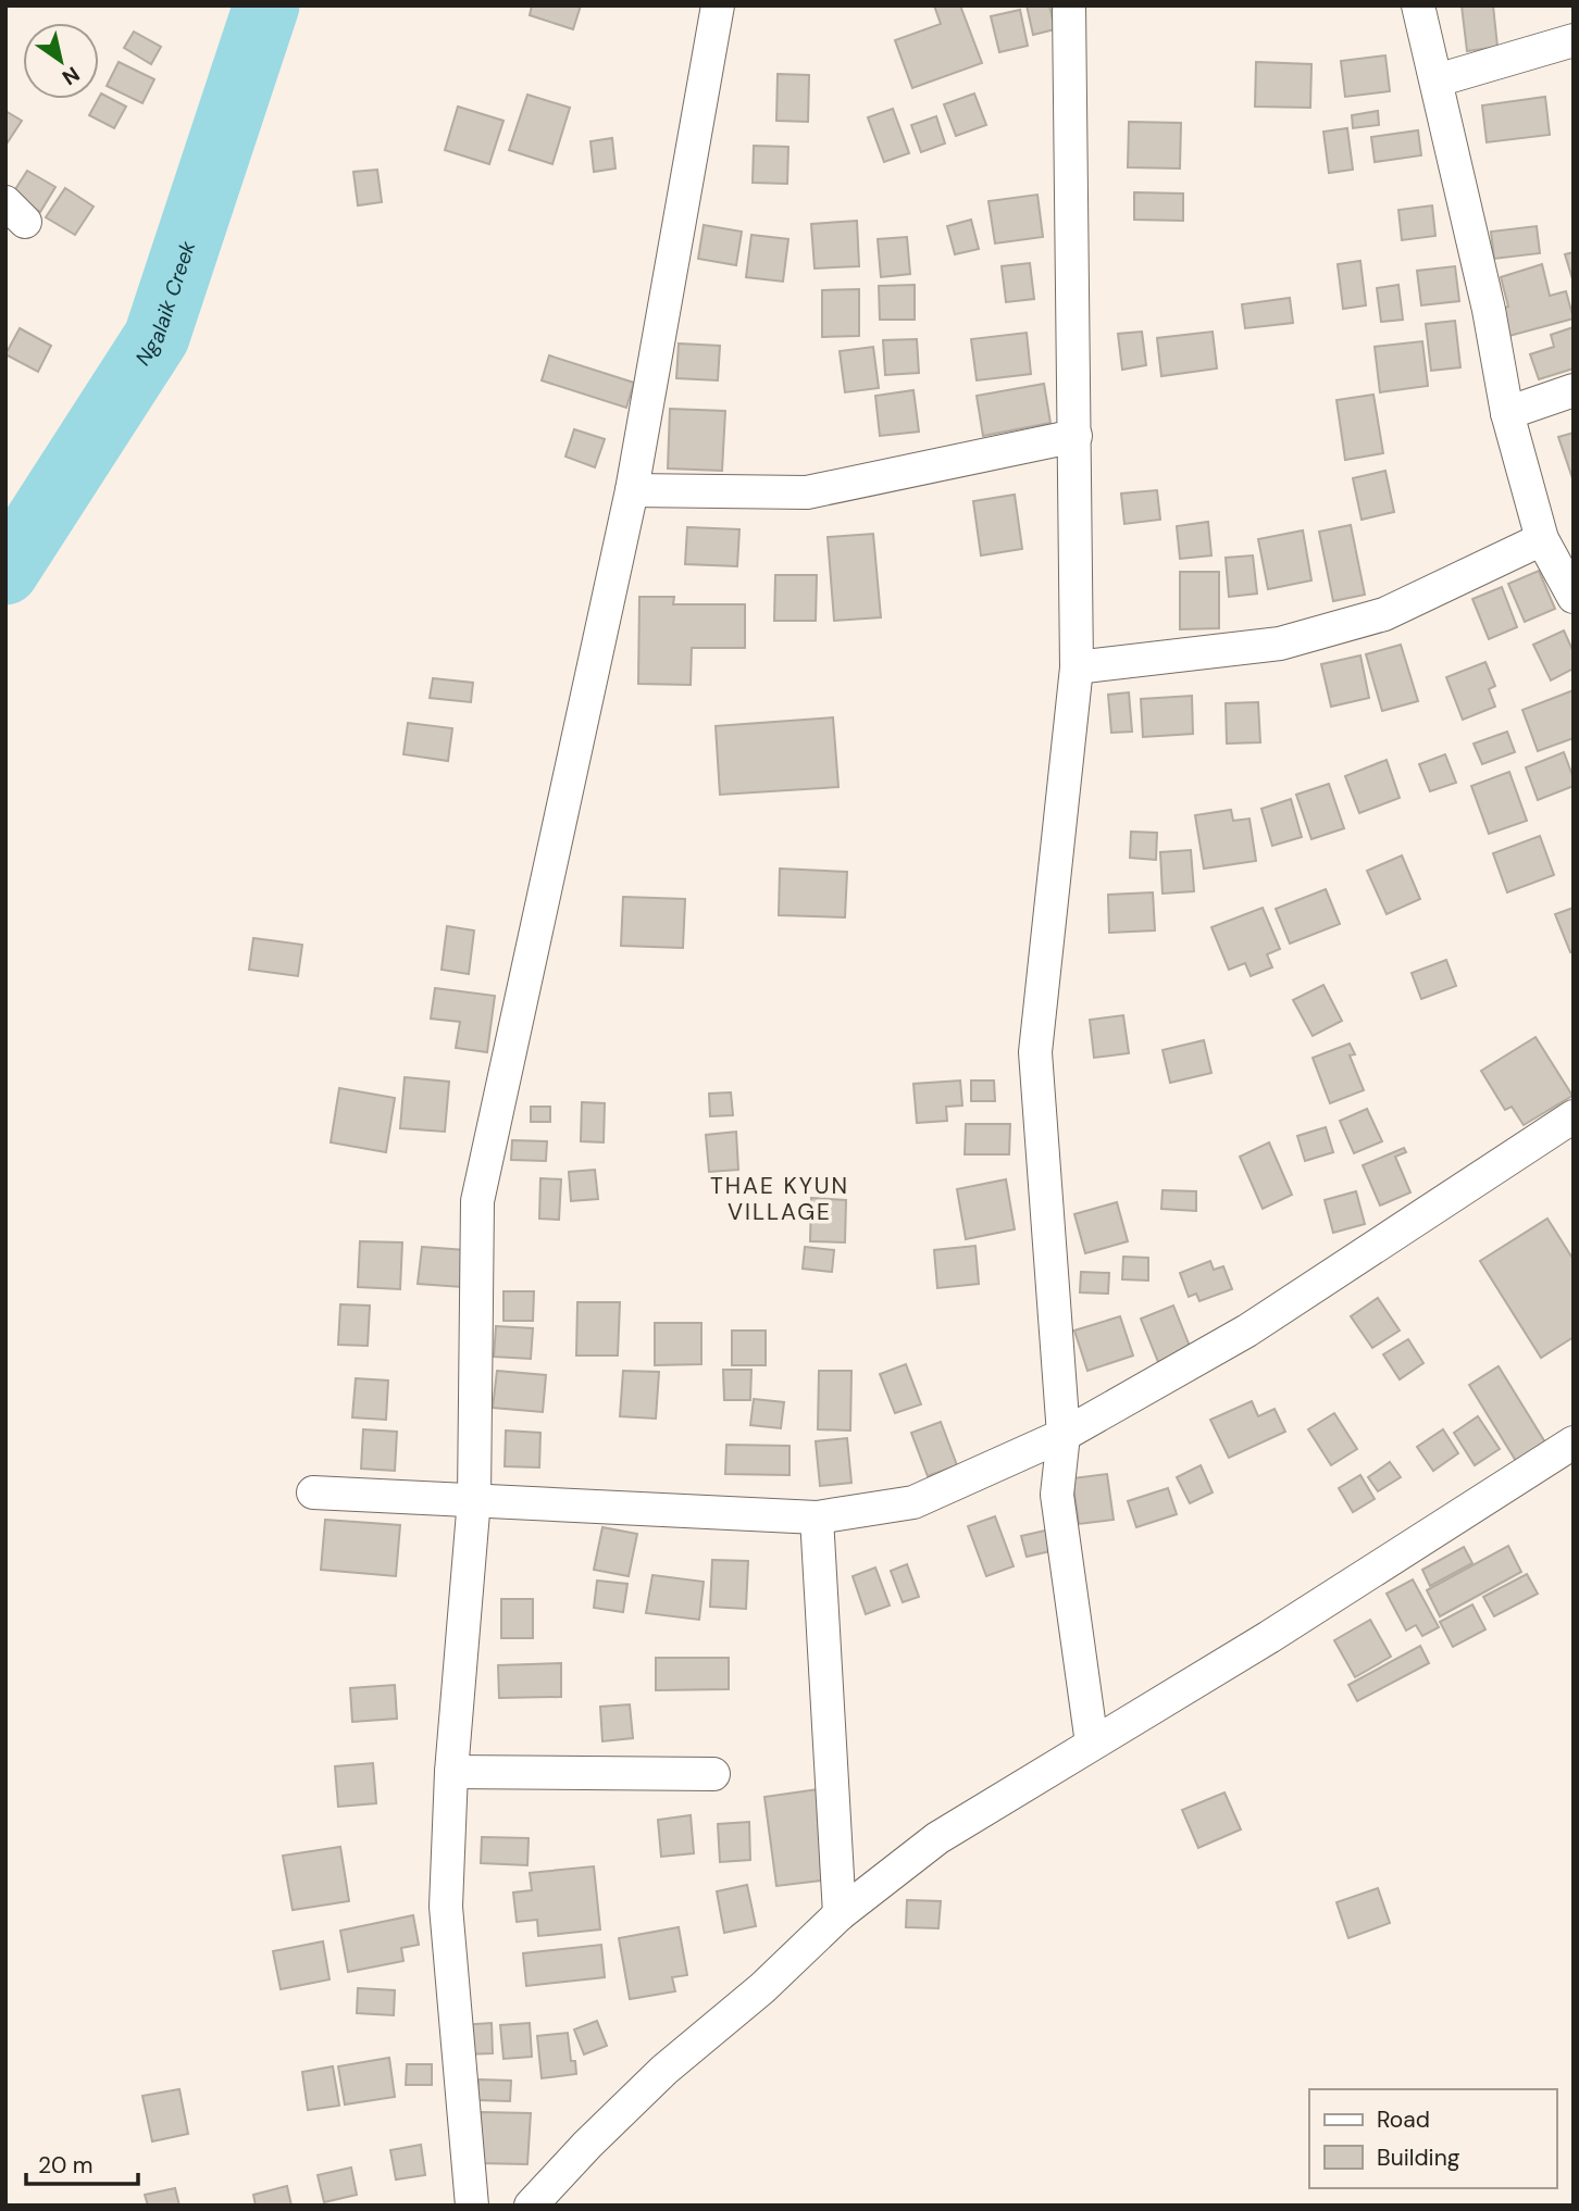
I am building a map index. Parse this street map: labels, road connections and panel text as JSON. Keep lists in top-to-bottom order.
{
  "districts": ["THAE KYUN VILLAGE"],
  "water": ["Ngalaik Creek"],
  "legend": ["Road", "Building"],
  "scale_bar": "20 m",
  "north": "bottom right"
}
